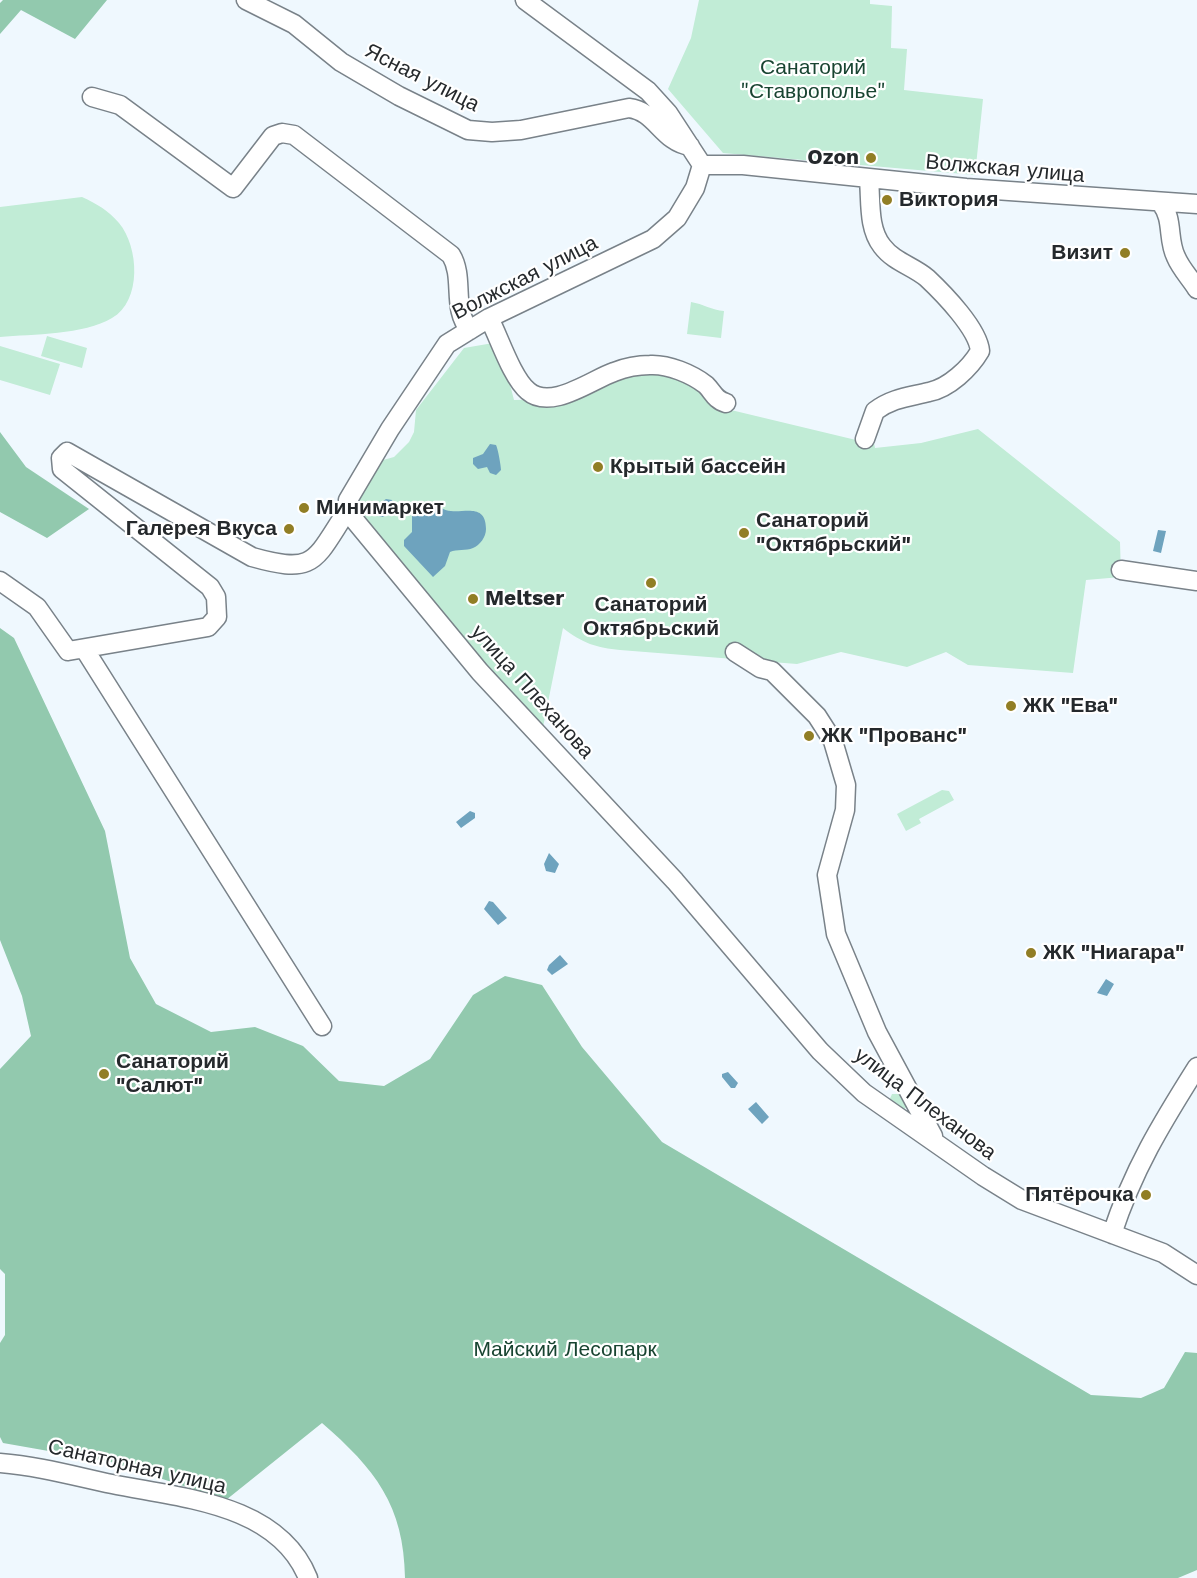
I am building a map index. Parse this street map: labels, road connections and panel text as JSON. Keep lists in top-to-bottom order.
{
  "streets": {
    "street": [
      "Ясная улица",
      "Волжская улица",
      "улица Плеханова",
      "Санаторная улица"
    ]
  },
  "crossings": [
    ["Волжская улица", "улица Плеханова"]
  ],
  "parks": ["Санаторий \"Ставрополье\"", "Майский Лесопарк"],
  "places": [
    "Ozon",
    "Виктория",
    "Визит",
    "Крытый бассейн",
    "Минимаркет",
    "Галерея Вкуса",
    "Санаторий \"Октябрьский\"",
    "Санаторий Октябрьский",
    "Meltser",
    "ЖК \"Ева\"",
    "ЖК \"Прованс\"",
    "ЖК \"Ниагара\"",
    "Санаторий \"Салют\"",
    "Пятёрочка"
  ]
}
